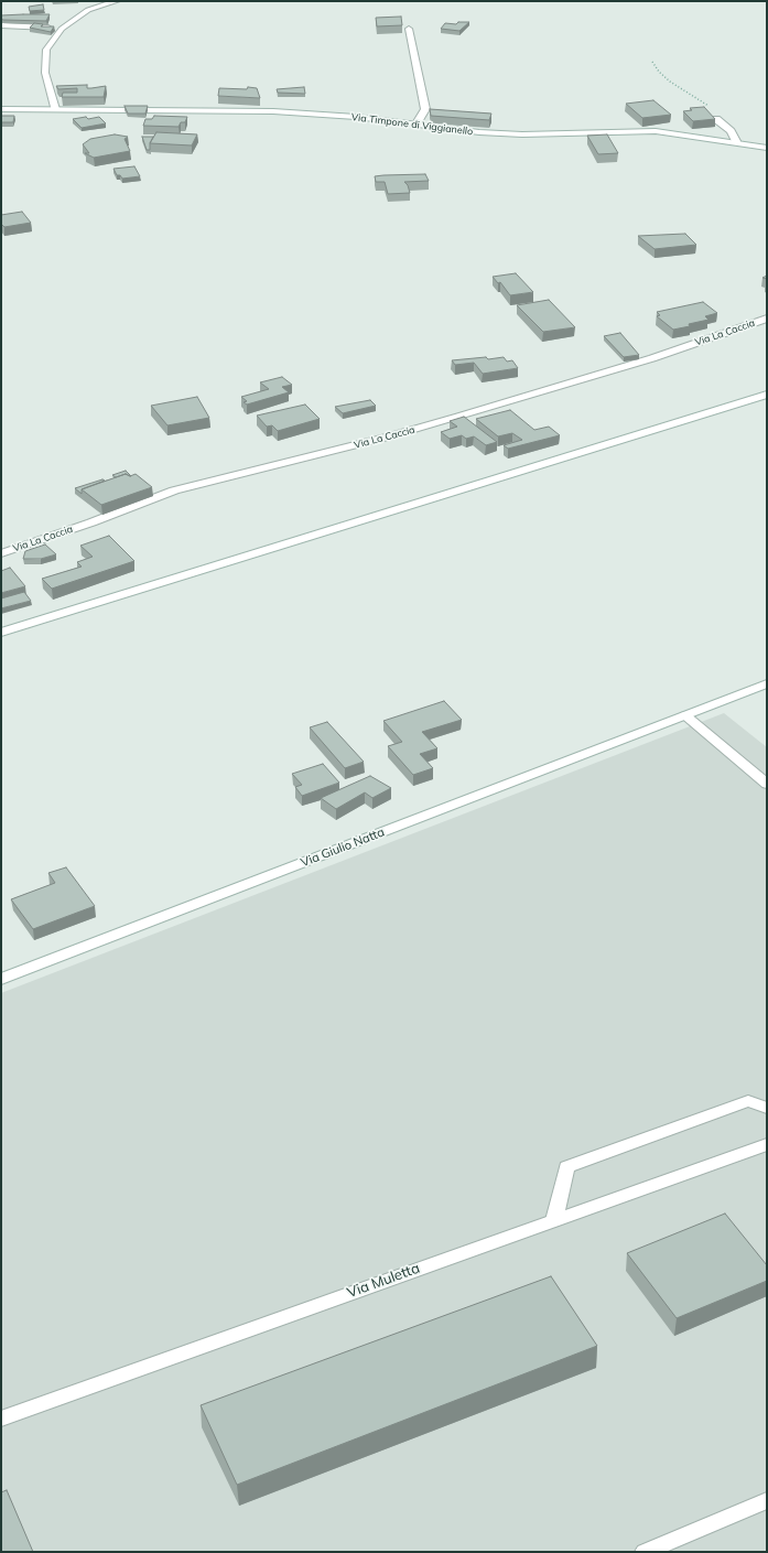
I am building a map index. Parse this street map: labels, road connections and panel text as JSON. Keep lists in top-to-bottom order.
{
  "streets": {
    "street": [
      "Via Timpone di Viggianello",
      "Via La Caccia",
      "Via Giulio Natta",
      "Via Muletta"
    ]
  }
}
